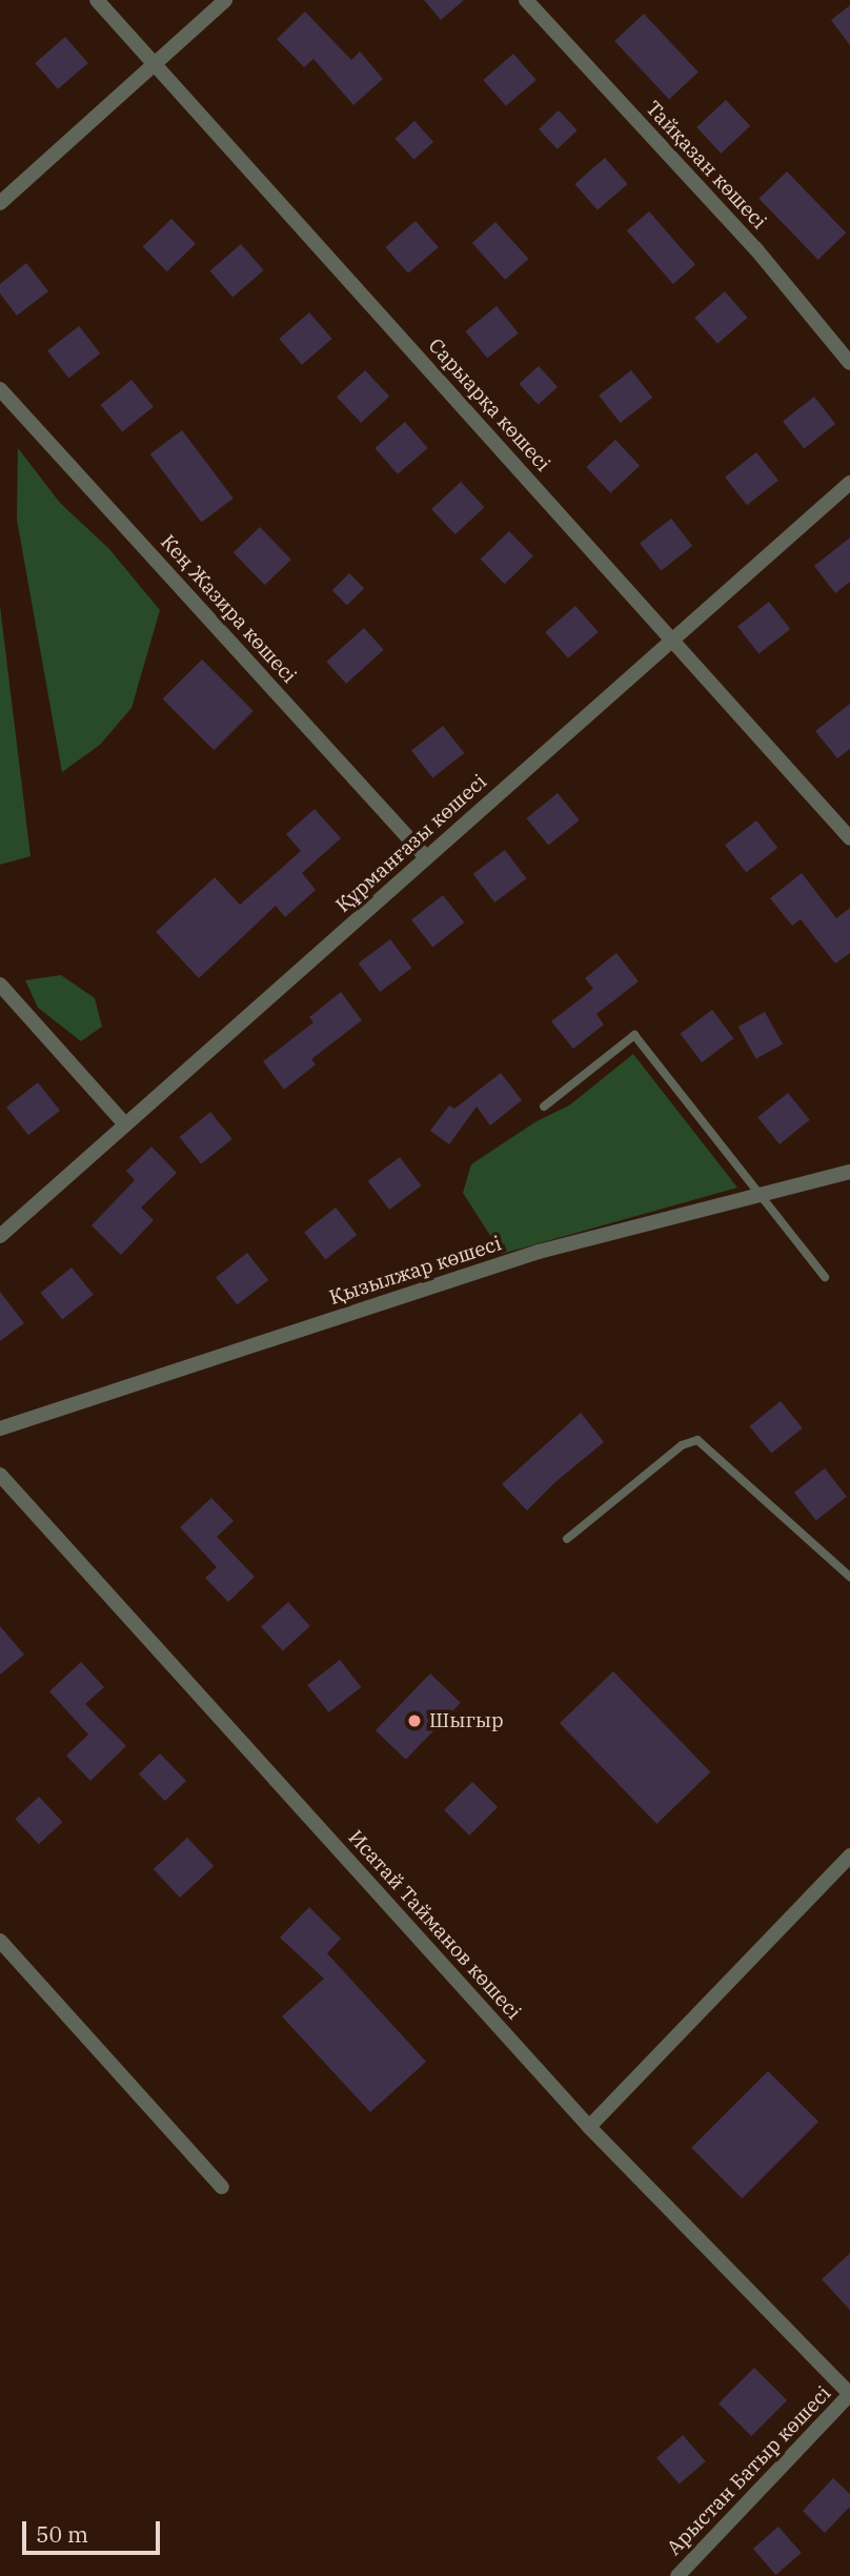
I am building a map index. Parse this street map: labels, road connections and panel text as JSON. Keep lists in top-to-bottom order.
{
  "streets": {
    "street": [
      "Тайқазан көшесі",
      "Сарыарқа көшесі",
      "Кең Жазира көшесі",
      "Құрманғазы көшесі",
      "Қызылжар көшесі",
      "Исатай Тайманов көшесі",
      "Арыстан Батыр көшесі"
    ]
  },
  "crossings": [
    ["Сарыарқа көшесі", "Құрманғазы көшесі"],
    ["Кең Жазира көшесі", "Құрманғазы көшесі"],
    ["Исатай Тайманов көшесі", "Арыстан Батыр көшесі"]
  ],
  "places": ["Шыгыр"],
  "scale_bar": "50 m"
}
